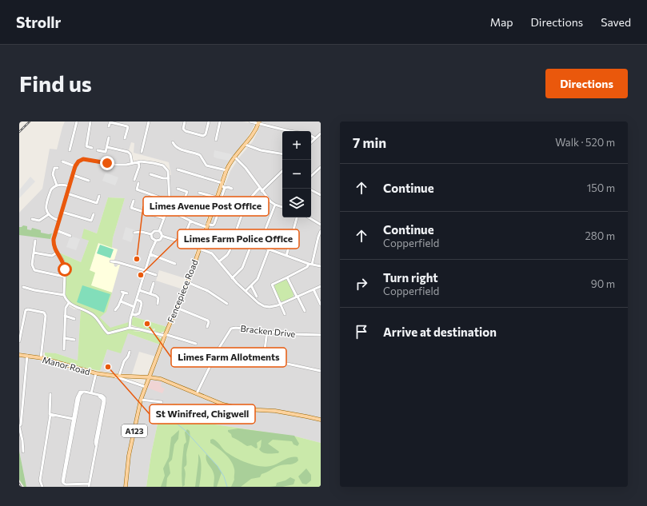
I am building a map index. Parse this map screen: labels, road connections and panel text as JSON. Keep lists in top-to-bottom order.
{
  "streets": {
    "main road": ["Fencepiece Road", "Manor Road", "A123"],
    "street": ["Bracken Drive"]
  },
  "crossings": [
    ["Fencepiece Road", "Manor Road"],
    ["Fencepiece Road", "A123"],
    ["Bracken Drive", "Manor Road"],
    ["Manor Road", "A123"]
  ],
  "places": [
    "Limes Avenue Post Office",
    "Limes Farm Police Office",
    "Limes Farm Allotments",
    "St Winifred, Chigwell"
  ],
  "page": {
    "header": "Strollr",
    "nav": ["Map", "Directions", "Saved"],
    "buttons": "Directions",
    "title": "Find us",
    "heading": ["7 min", "Walk · 520 m"],
    "map_buttons": ["+", "−"],
    "list": [
      ["Continue", "150 m"],
      ["Continue", "Copperfield", "280 m"],
      ["Turn right", "Copperfield", "90 m"],
      "Arrive at destination"
    ]
  }
}
